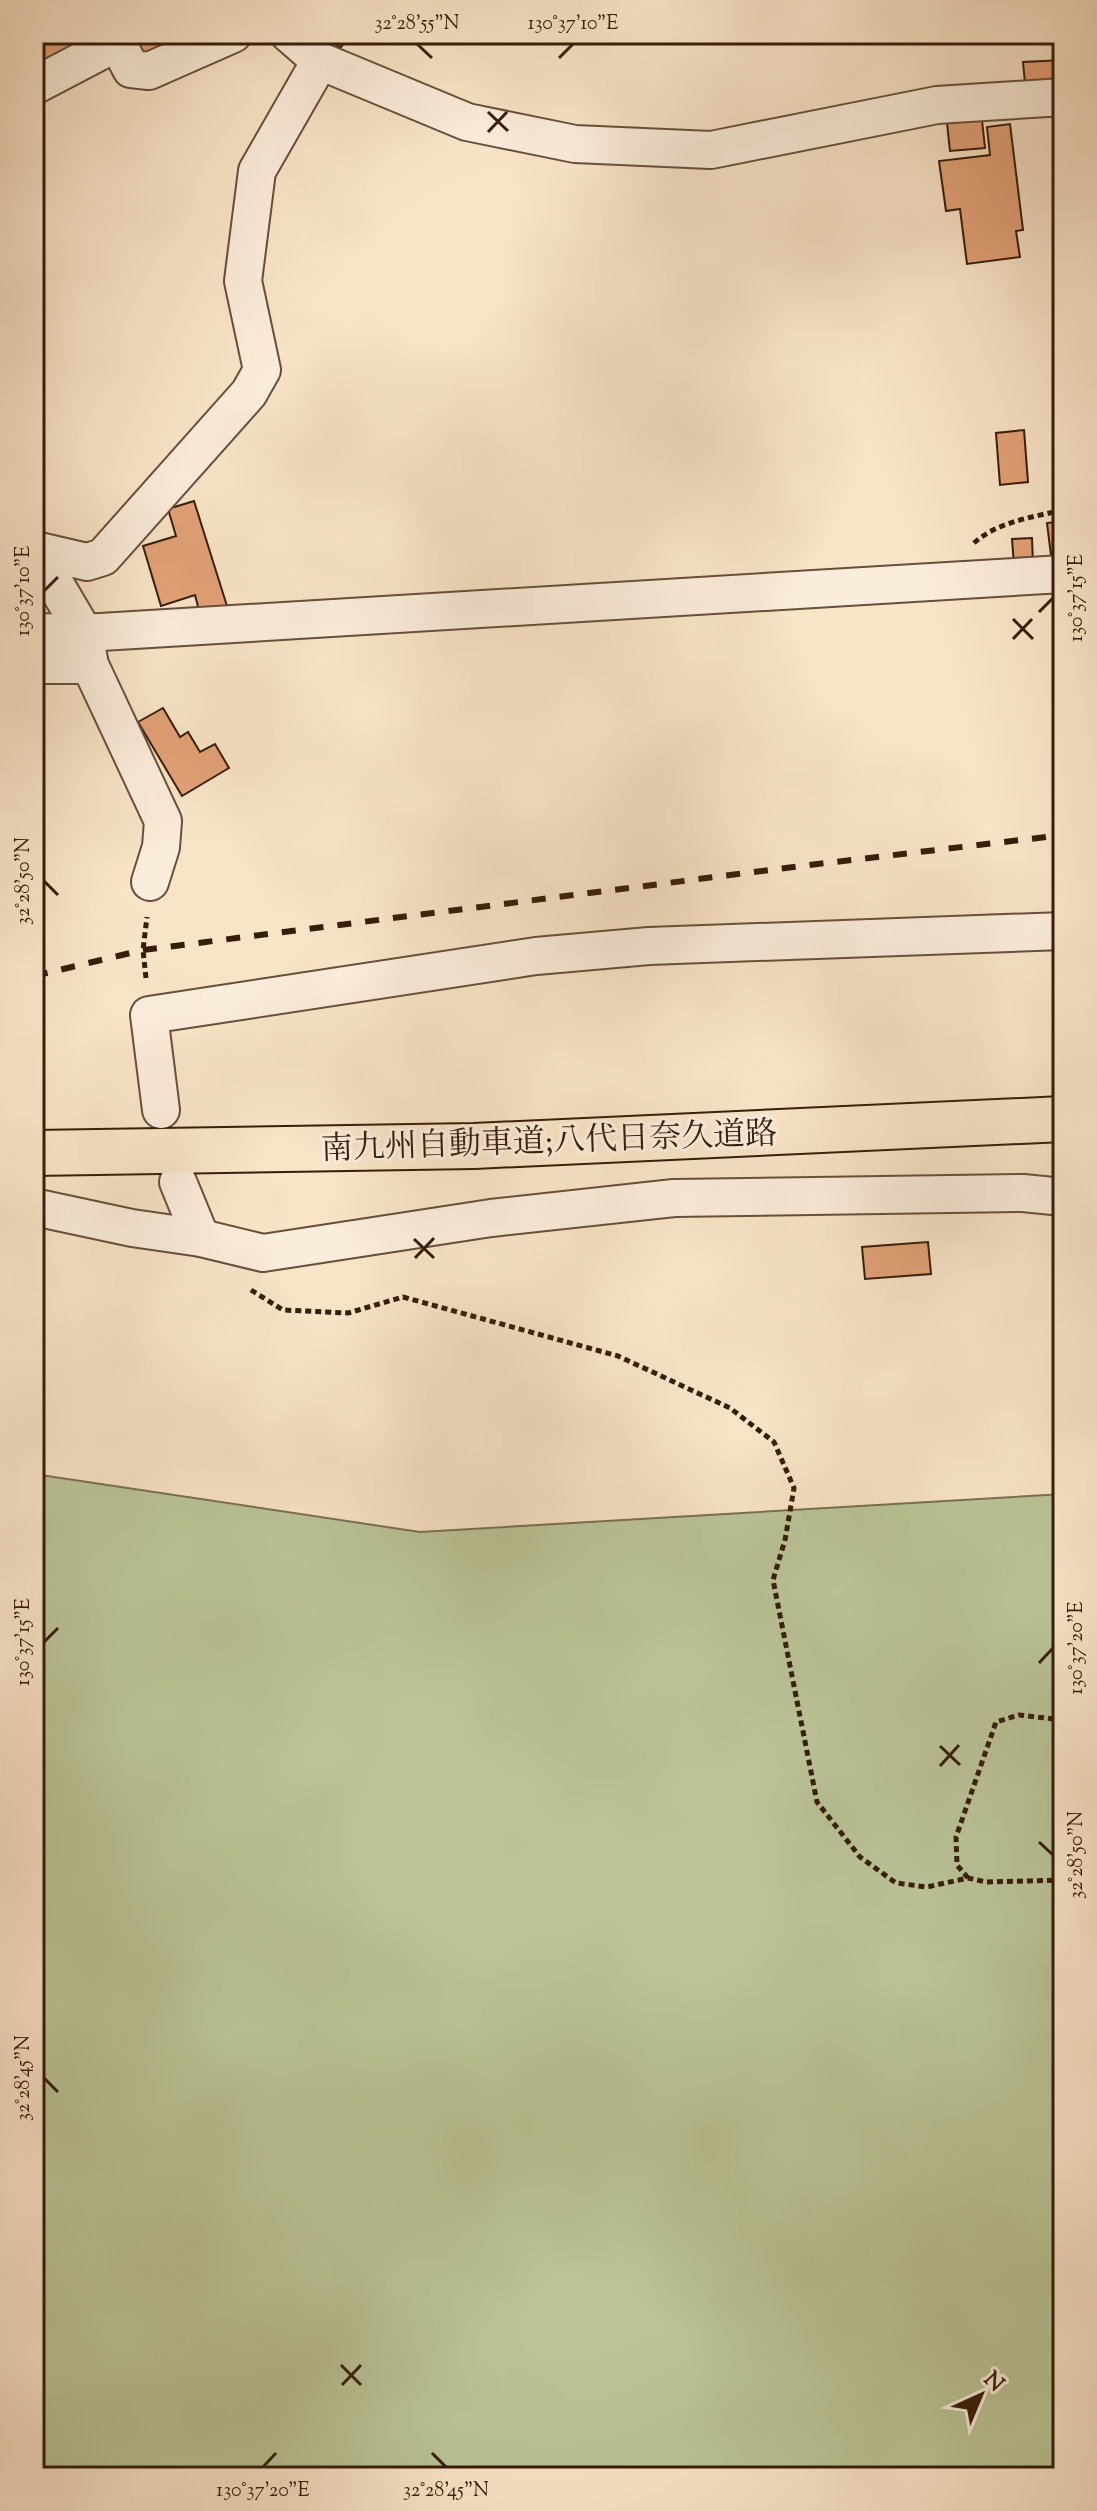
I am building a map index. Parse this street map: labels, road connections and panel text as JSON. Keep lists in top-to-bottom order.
{
  "streets": {
    "highway": ["南九州自動車道;八代日奈久道路"]
  },
  "north": "top right",
  "coordinates": [
    "32°28'55\"N",
    "130°37'10\"E",
    "130°37'15\"E",
    "32°28'50\"N",
    "130°37'20\"E",
    "32°28'45\"N"
  ]
}
